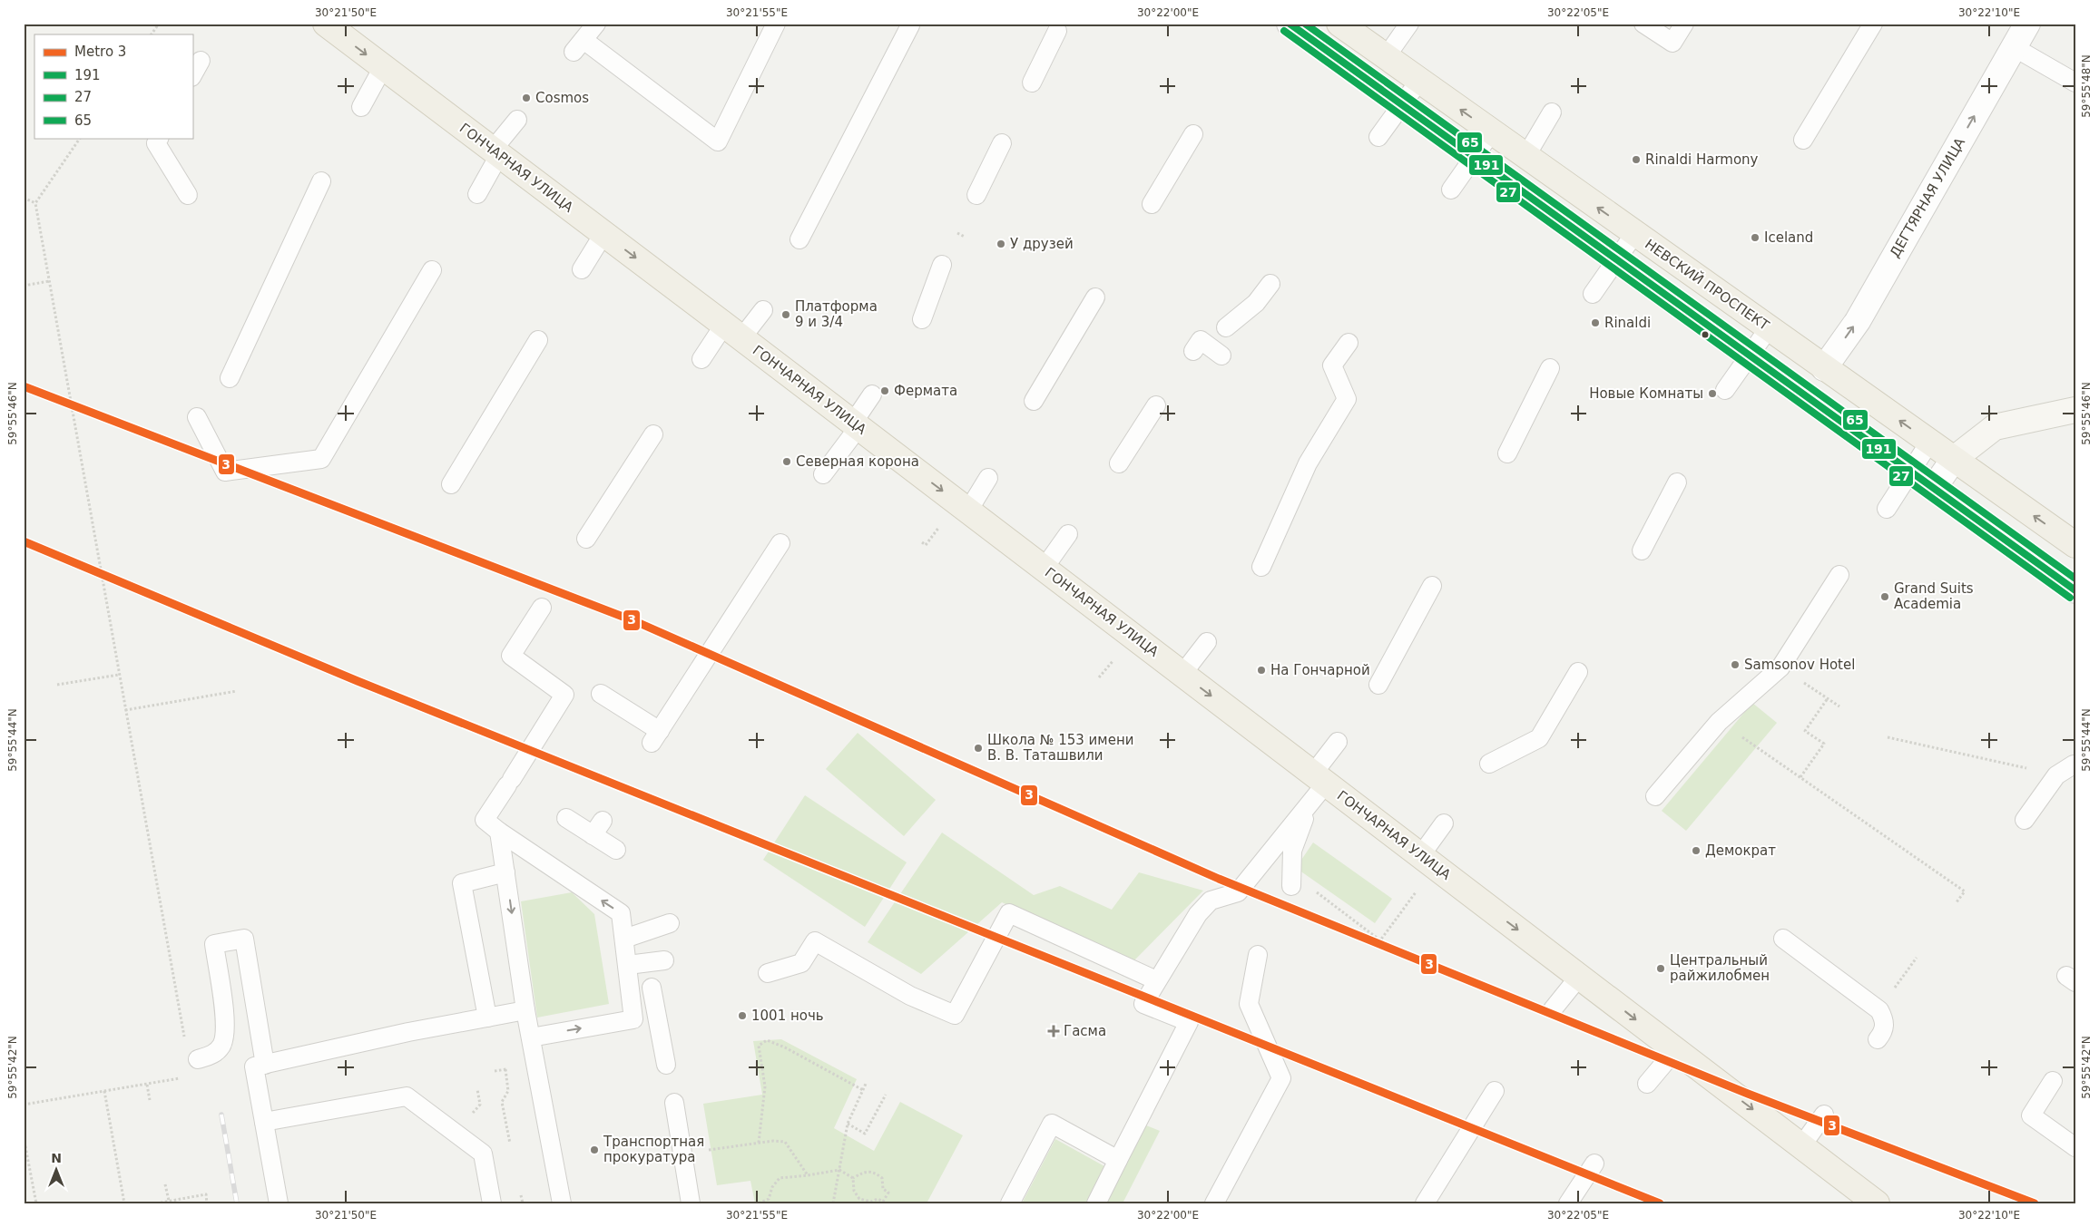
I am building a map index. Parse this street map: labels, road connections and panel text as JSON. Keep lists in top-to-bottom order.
{
  "streets": {
    "main road": ["ГОНЧАРНАЯ УЛИЦА", "НЕВСКИЙ ПРОСПЕКТ"],
    "street": ["ДЕГТЯРНАЯ УЛИЦА"]
  },
  "crossings": [
    ["ДЕГТЯРНАЯ УЛИЦА", "НЕВСКИЙ ПРОСПЕКТ"]
  ],
  "one_way": ["ГОНЧАРНАЯ УЛИЦА", "ДЕГТЯРНАЯ УЛИЦА", "НЕВСКИЙ ПРОСПЕКТ"],
  "places": {
    "other": [
      "Cosmos",
      "Rinaldi Harmony",
      "Iceland",
      "У друзей",
      "Платформа 9 и 3/4",
      "Rinaldi",
      "Фермата",
      "Новые Комнаты",
      "Северная корона",
      "Grand Suits Academia",
      "Samsonov Hotel",
      "На Гончарной",
      "Школа № 153 имени В. В. Таташвили",
      "Демократ",
      "Центральный райжилобмен",
      "1001 ночь",
      "Транспортная прокуратура"
    ],
    "health": ["Гасма"]
  },
  "lines": [
    "transit line 191",
    "transit line 65",
    "transit line 27",
    "metro line 3"
  ],
  "legend": [
    "Metro 3",
    "191",
    "27",
    "65"
  ],
  "north": "top",
  "coordinates": [
    "30°21'50\"E",
    "30°21'55\"E",
    "30°22'00\"E",
    "30°22'05\"E",
    "30°22'10\"E",
    "59°55'48\"N",
    "59°55'46\"N",
    "59°55'44\"N",
    "59°55'42\"N"
  ]
}
